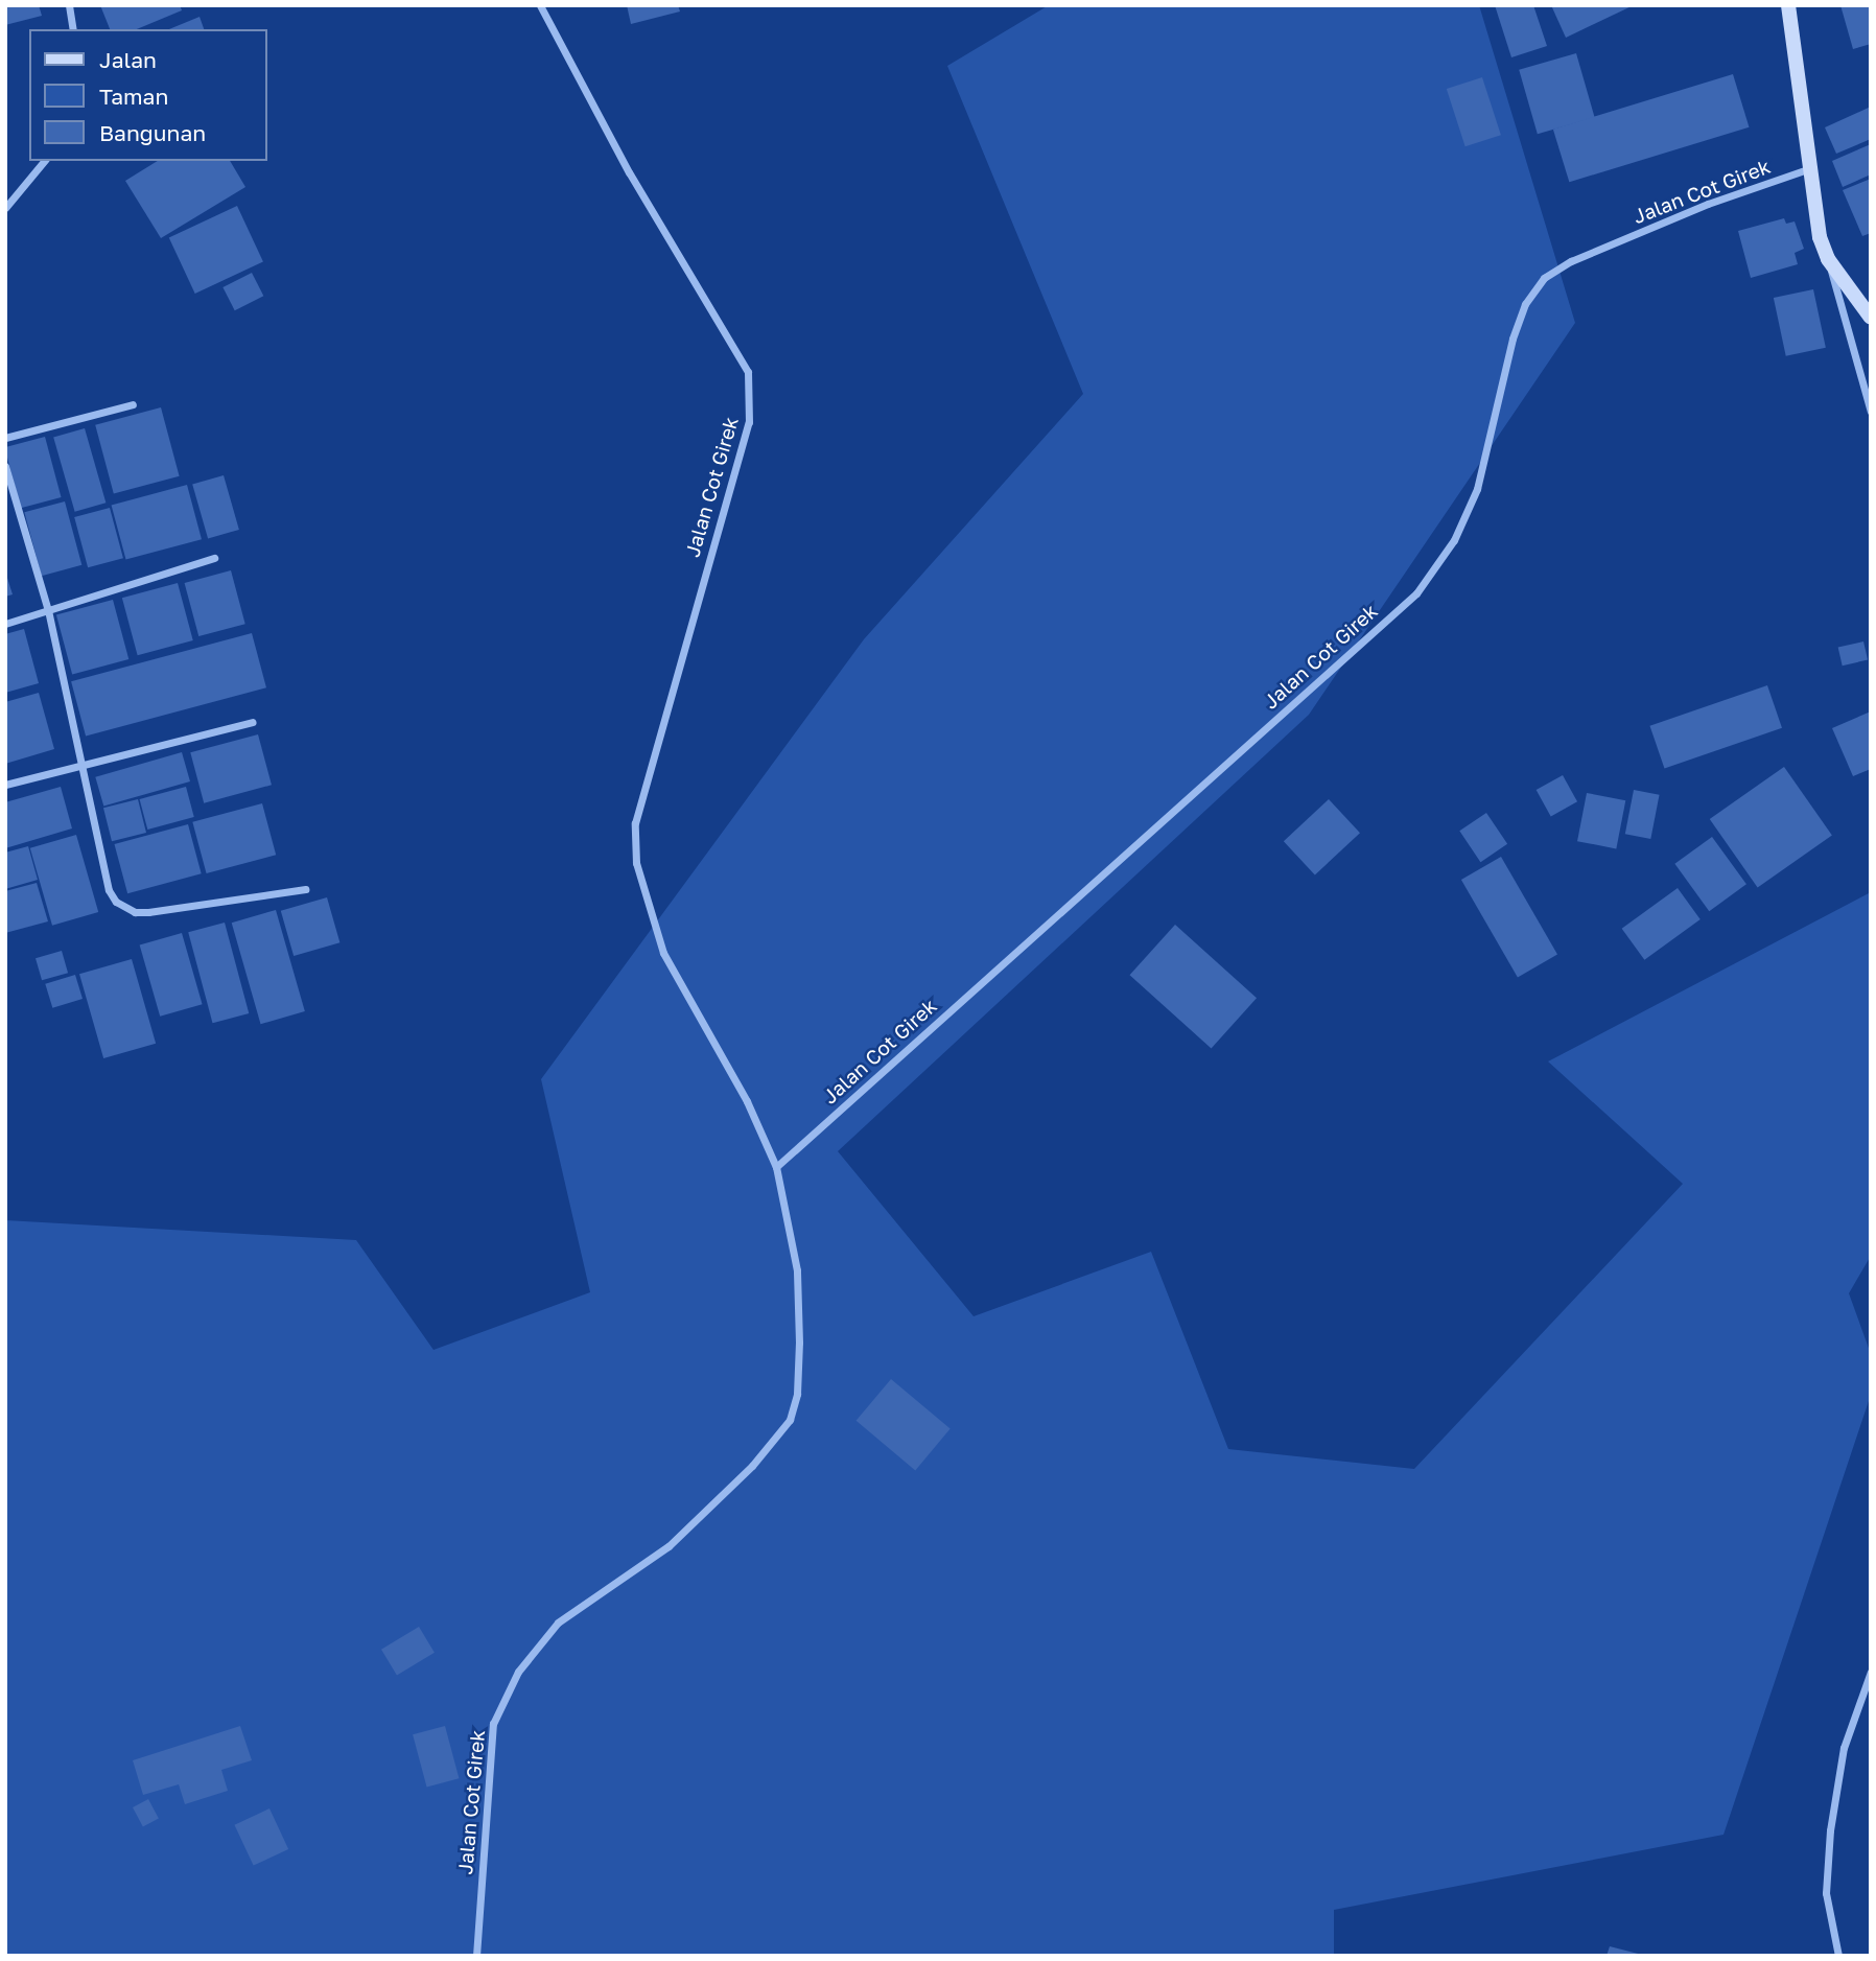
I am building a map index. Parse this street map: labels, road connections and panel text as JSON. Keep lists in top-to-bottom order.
{
  "streets": {
    "street": ["Jalan Cot Girek"]
  },
  "legend": ["Jalan", "Taman", "Bangunan"]
}
